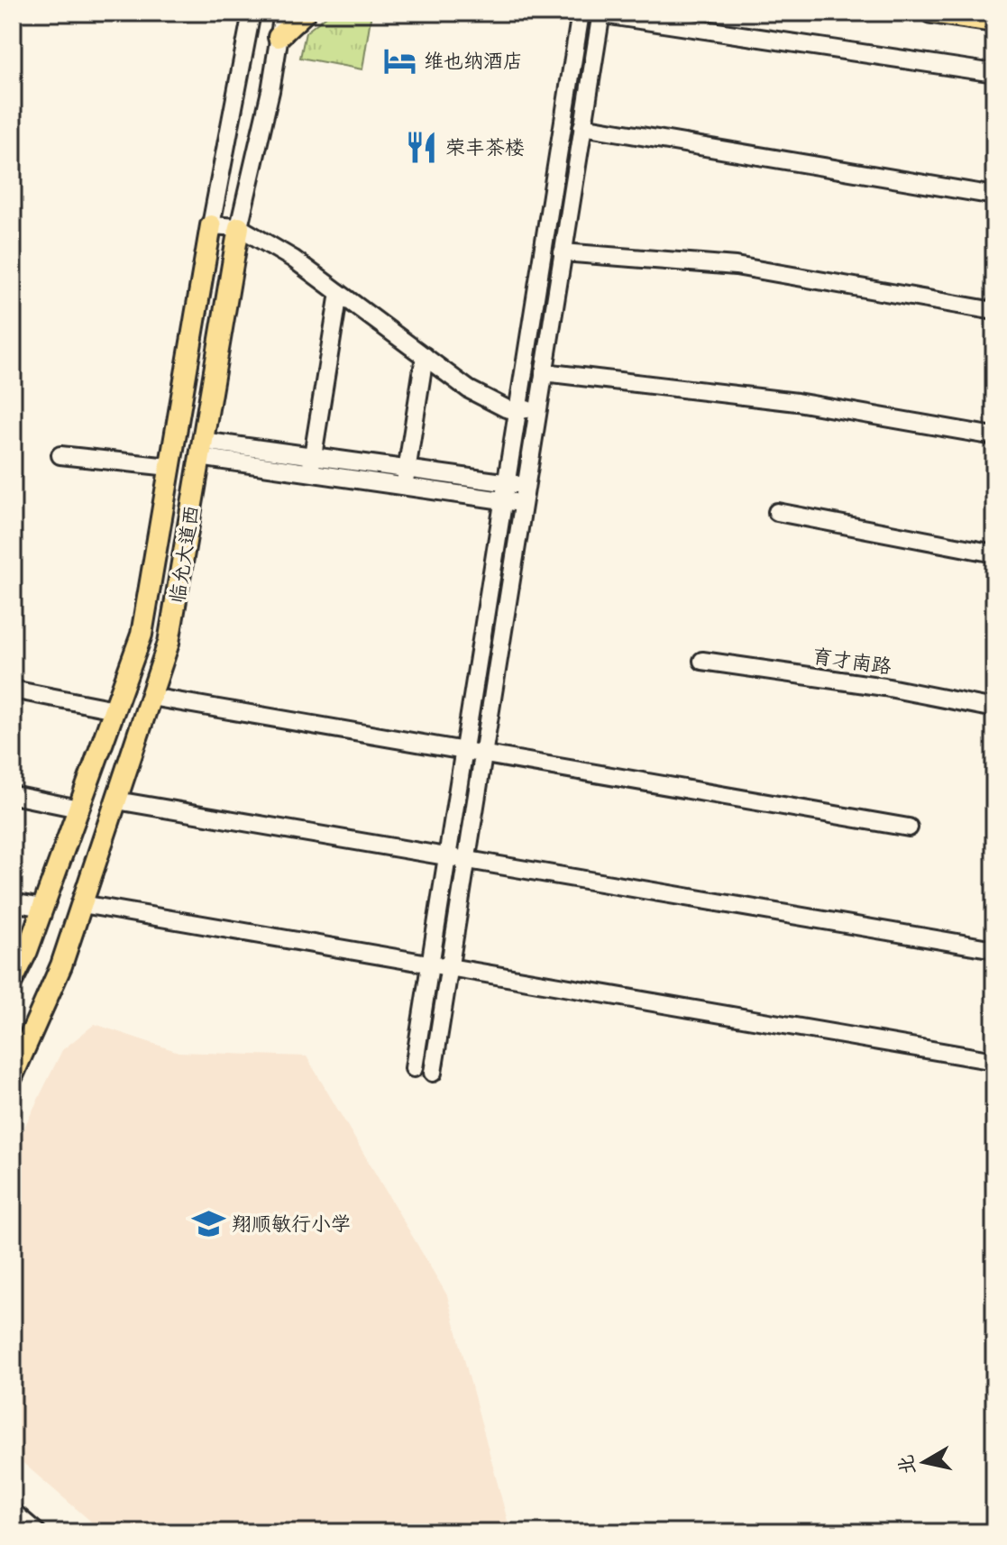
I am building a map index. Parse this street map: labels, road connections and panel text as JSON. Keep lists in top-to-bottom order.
{
  "streets": {
    "main road": ["临允大道西"],
    "street": ["育才南路"]
  },
  "places": {
    "hotel": ["维也纳酒店"],
    "restaurant": ["荣丰茶楼"],
    "school or university": ["翔顺敏行小学"]
  },
  "north": "left"
}
